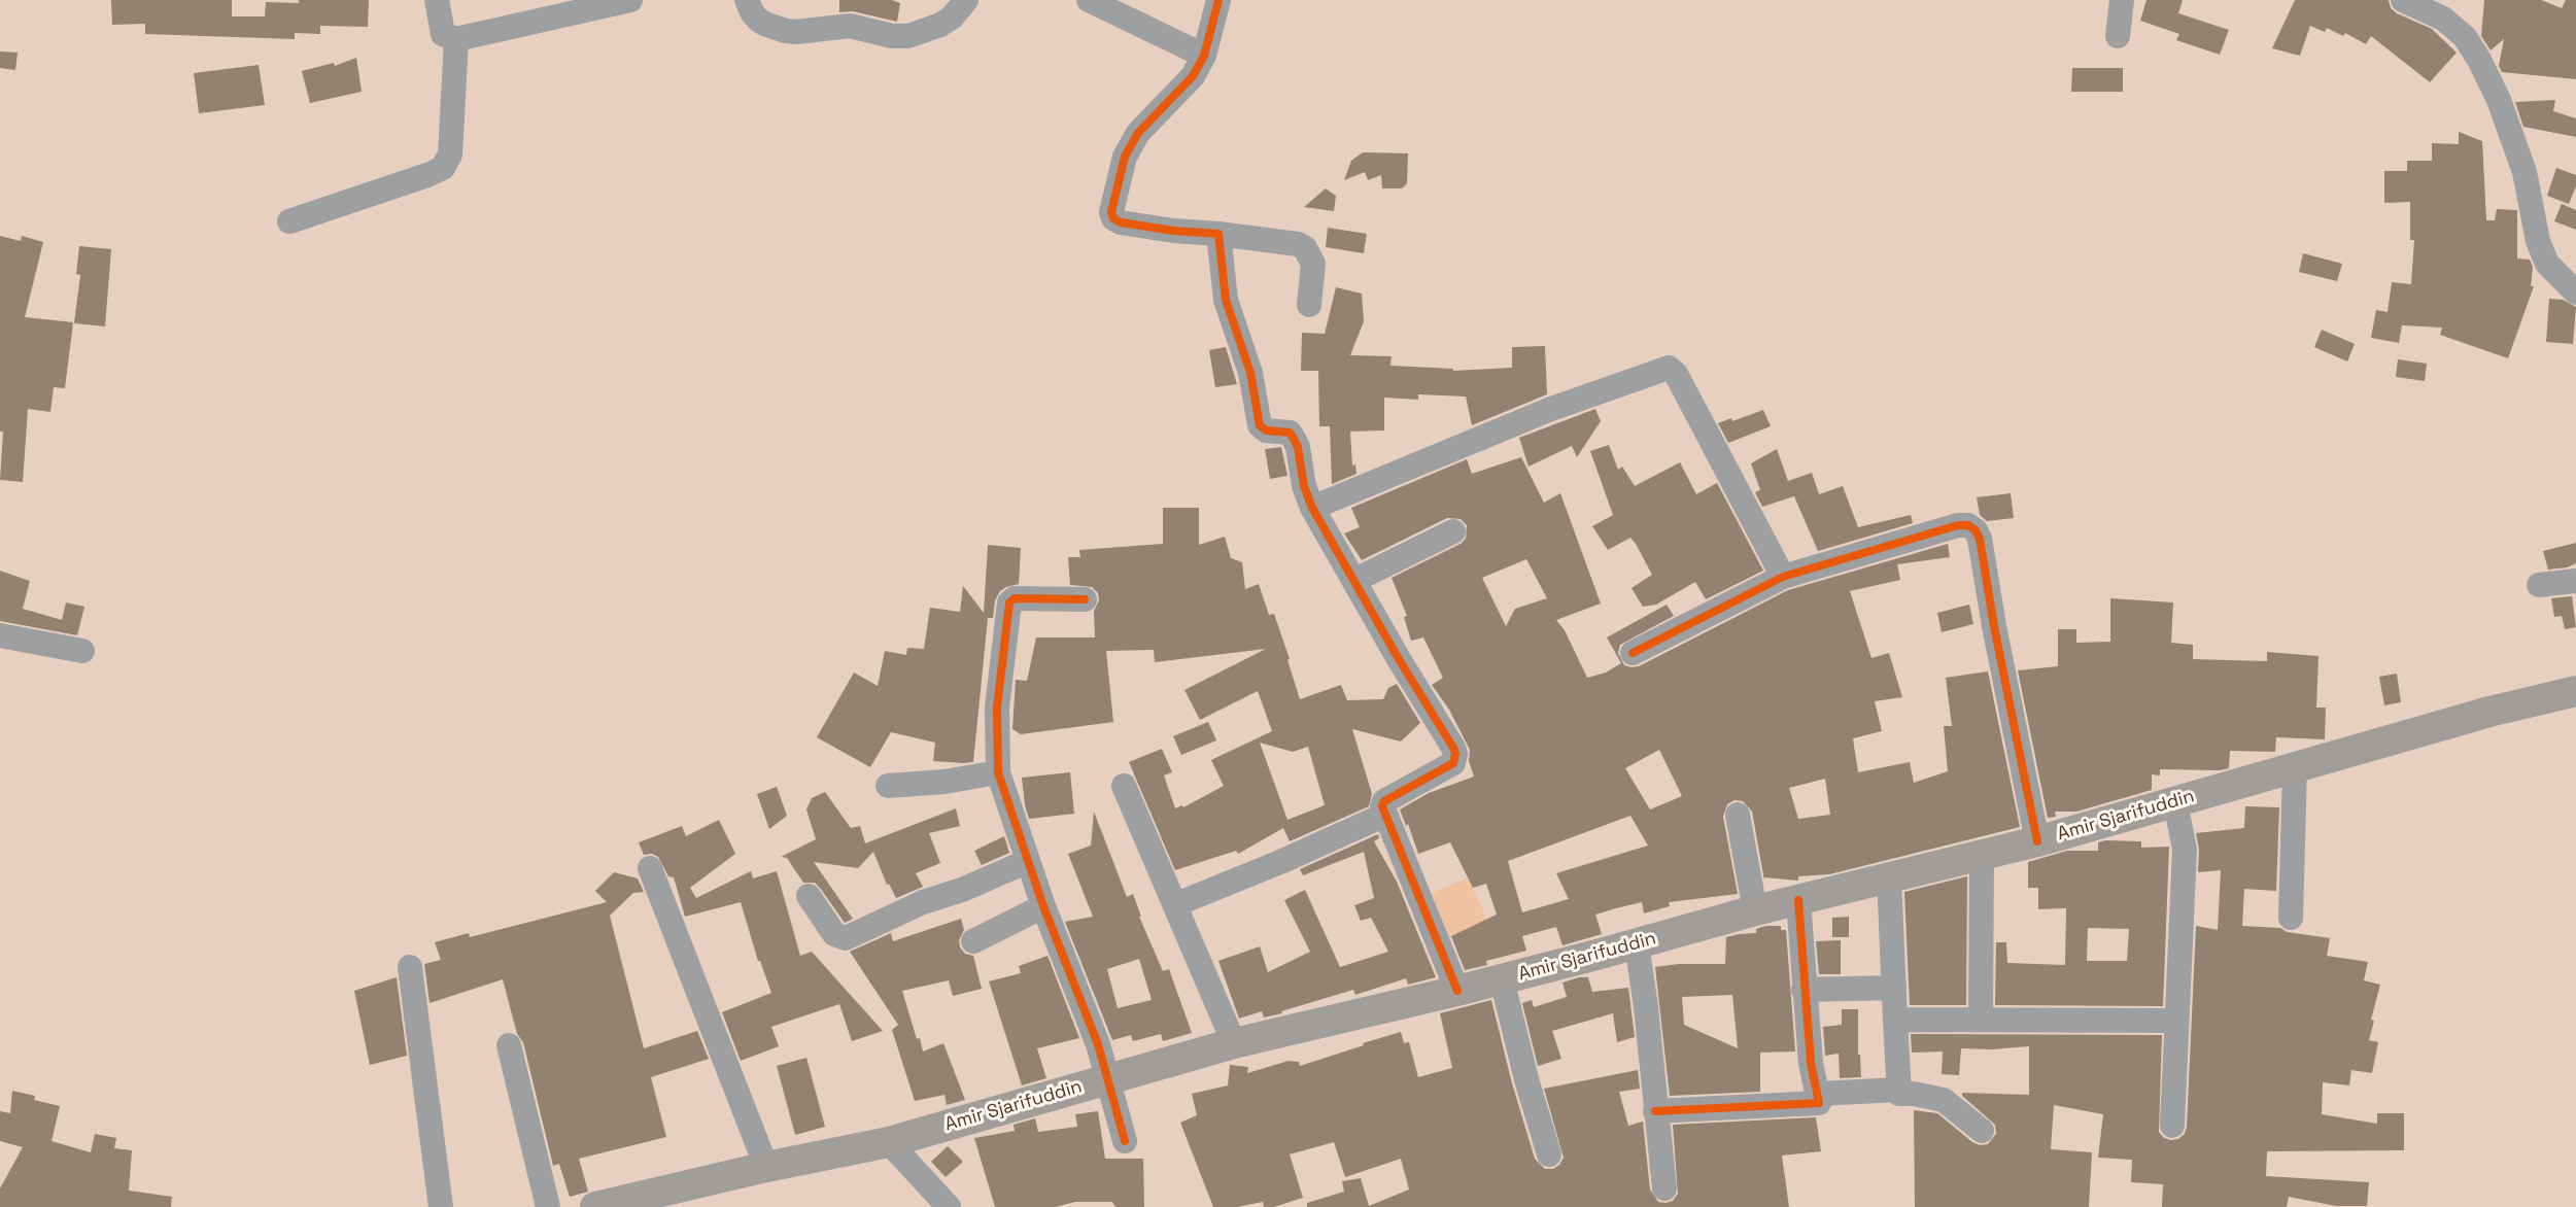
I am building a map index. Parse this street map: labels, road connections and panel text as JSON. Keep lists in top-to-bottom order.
{
  "streets": {
    "main road": ["Amir Sjarifuddin"]
  }
}
